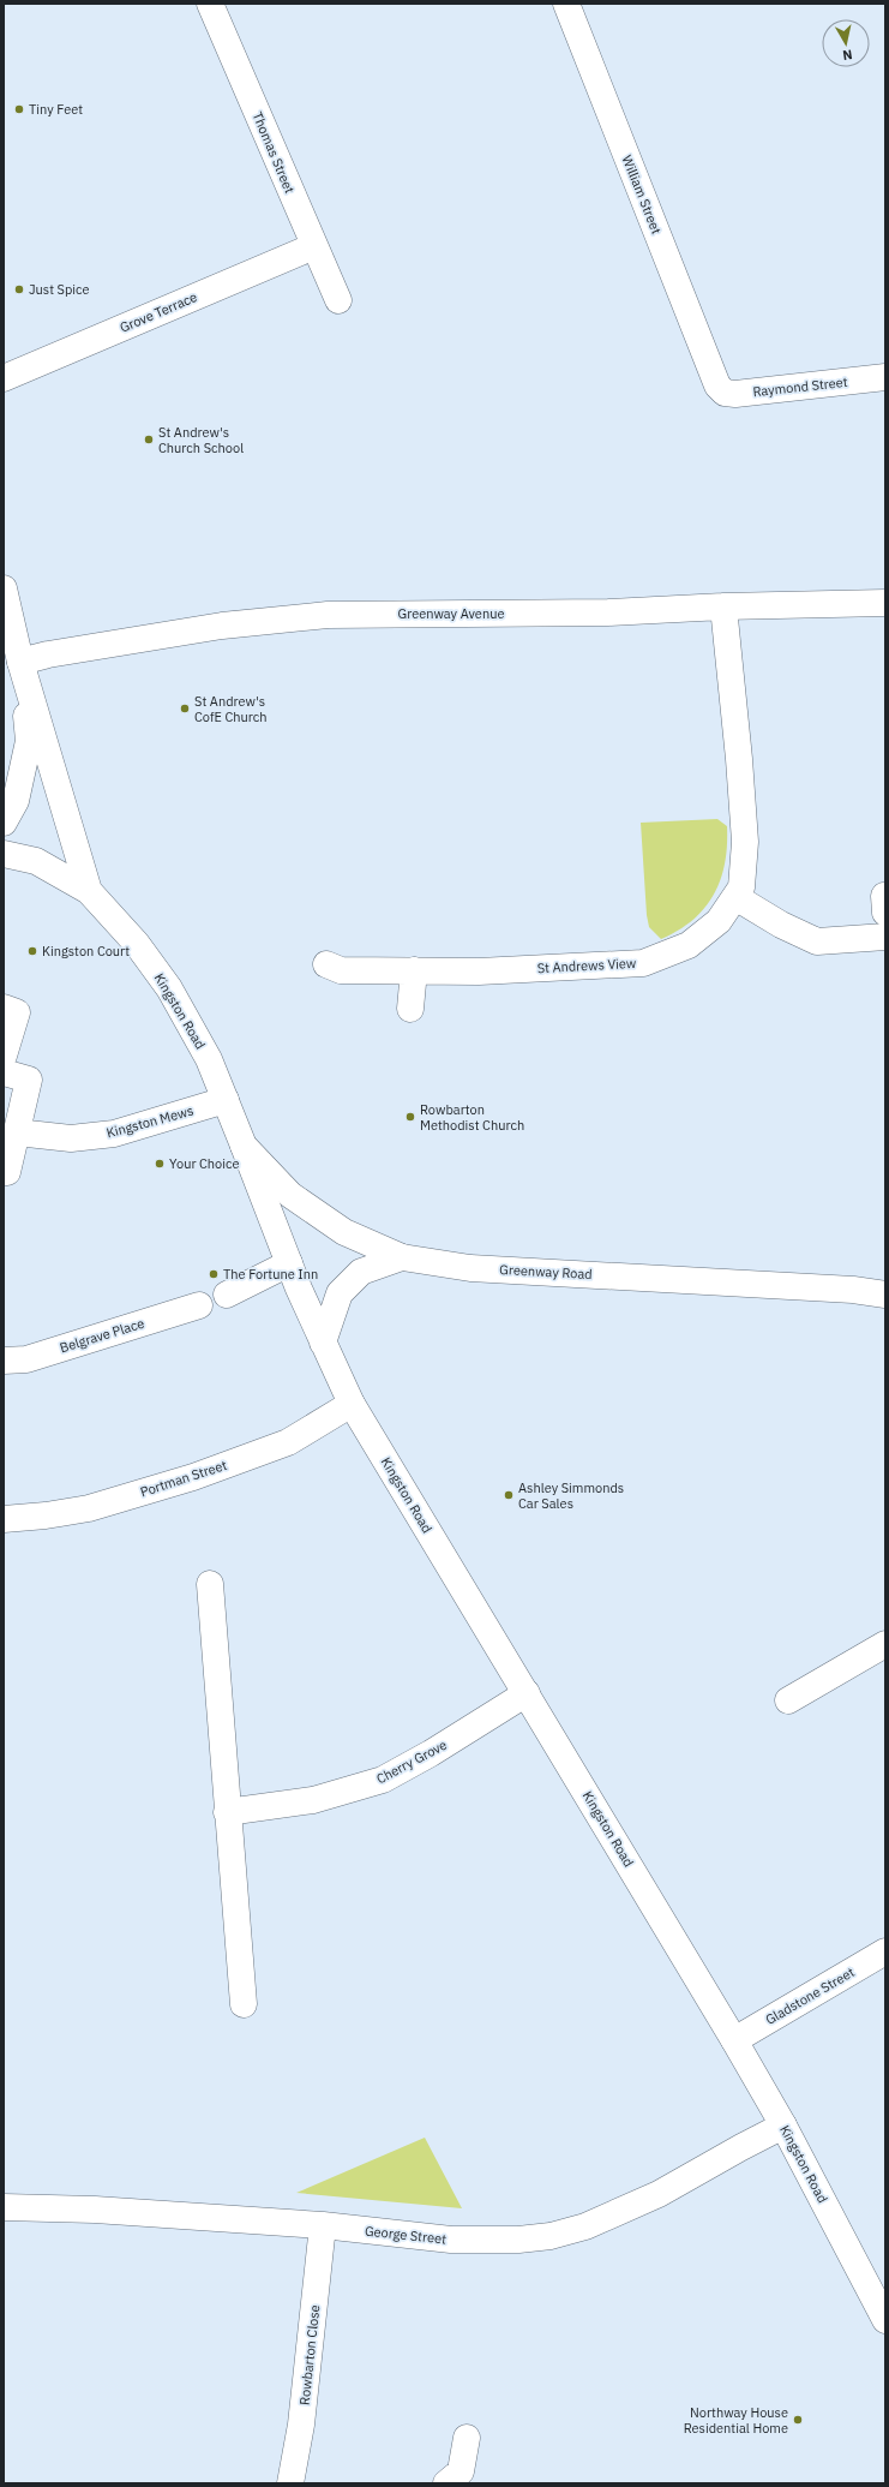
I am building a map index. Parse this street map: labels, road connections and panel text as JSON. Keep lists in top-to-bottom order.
{
  "streets": {
    "street": [
      "Thomas Street",
      "William Street",
      "Grove Terrace",
      "Raymond Street",
      "Greenway Avenue",
      "St Andrews View",
      "Kingston Road",
      "Kingston Mews",
      "Greenway Road",
      "Belgrave Place",
      "Portman Street",
      "Cherry Grove",
      "Gladstone Street",
      "George Street",
      "Rowbarton Close"
    ]
  },
  "crossings": [
    ["Thomas Street", "Grove Terrace"],
    ["William Street", "Raymond Street"],
    ["Greenway Avenue", "St Andrews View"],
    ["Greenway Avenue", "Kingston Road"],
    ["Kingston Road", "Kingston Mews"],
    ["Kingston Road", "Greenway Road"],
    ["Kingston Road", "Portman Street"],
    ["Kingston Road", "Cherry Grove"],
    ["Kingston Road", "Gladstone Street"],
    ["Kingston Road", "George Street"],
    ["George Street", "Rowbarton Close"]
  ],
  "places": [
    "Tiny Feet",
    "Just Spice",
    "St Andrew's Church School",
    "St Andrew's CofE Church",
    "Kingston Court",
    "Rowbarton Methodist Church",
    "Your Choice",
    "The Fortune Inn",
    "Ashley Simmonds Car Sales",
    "Northway House Residential Home"
  ],
  "north": "bottom"
}
